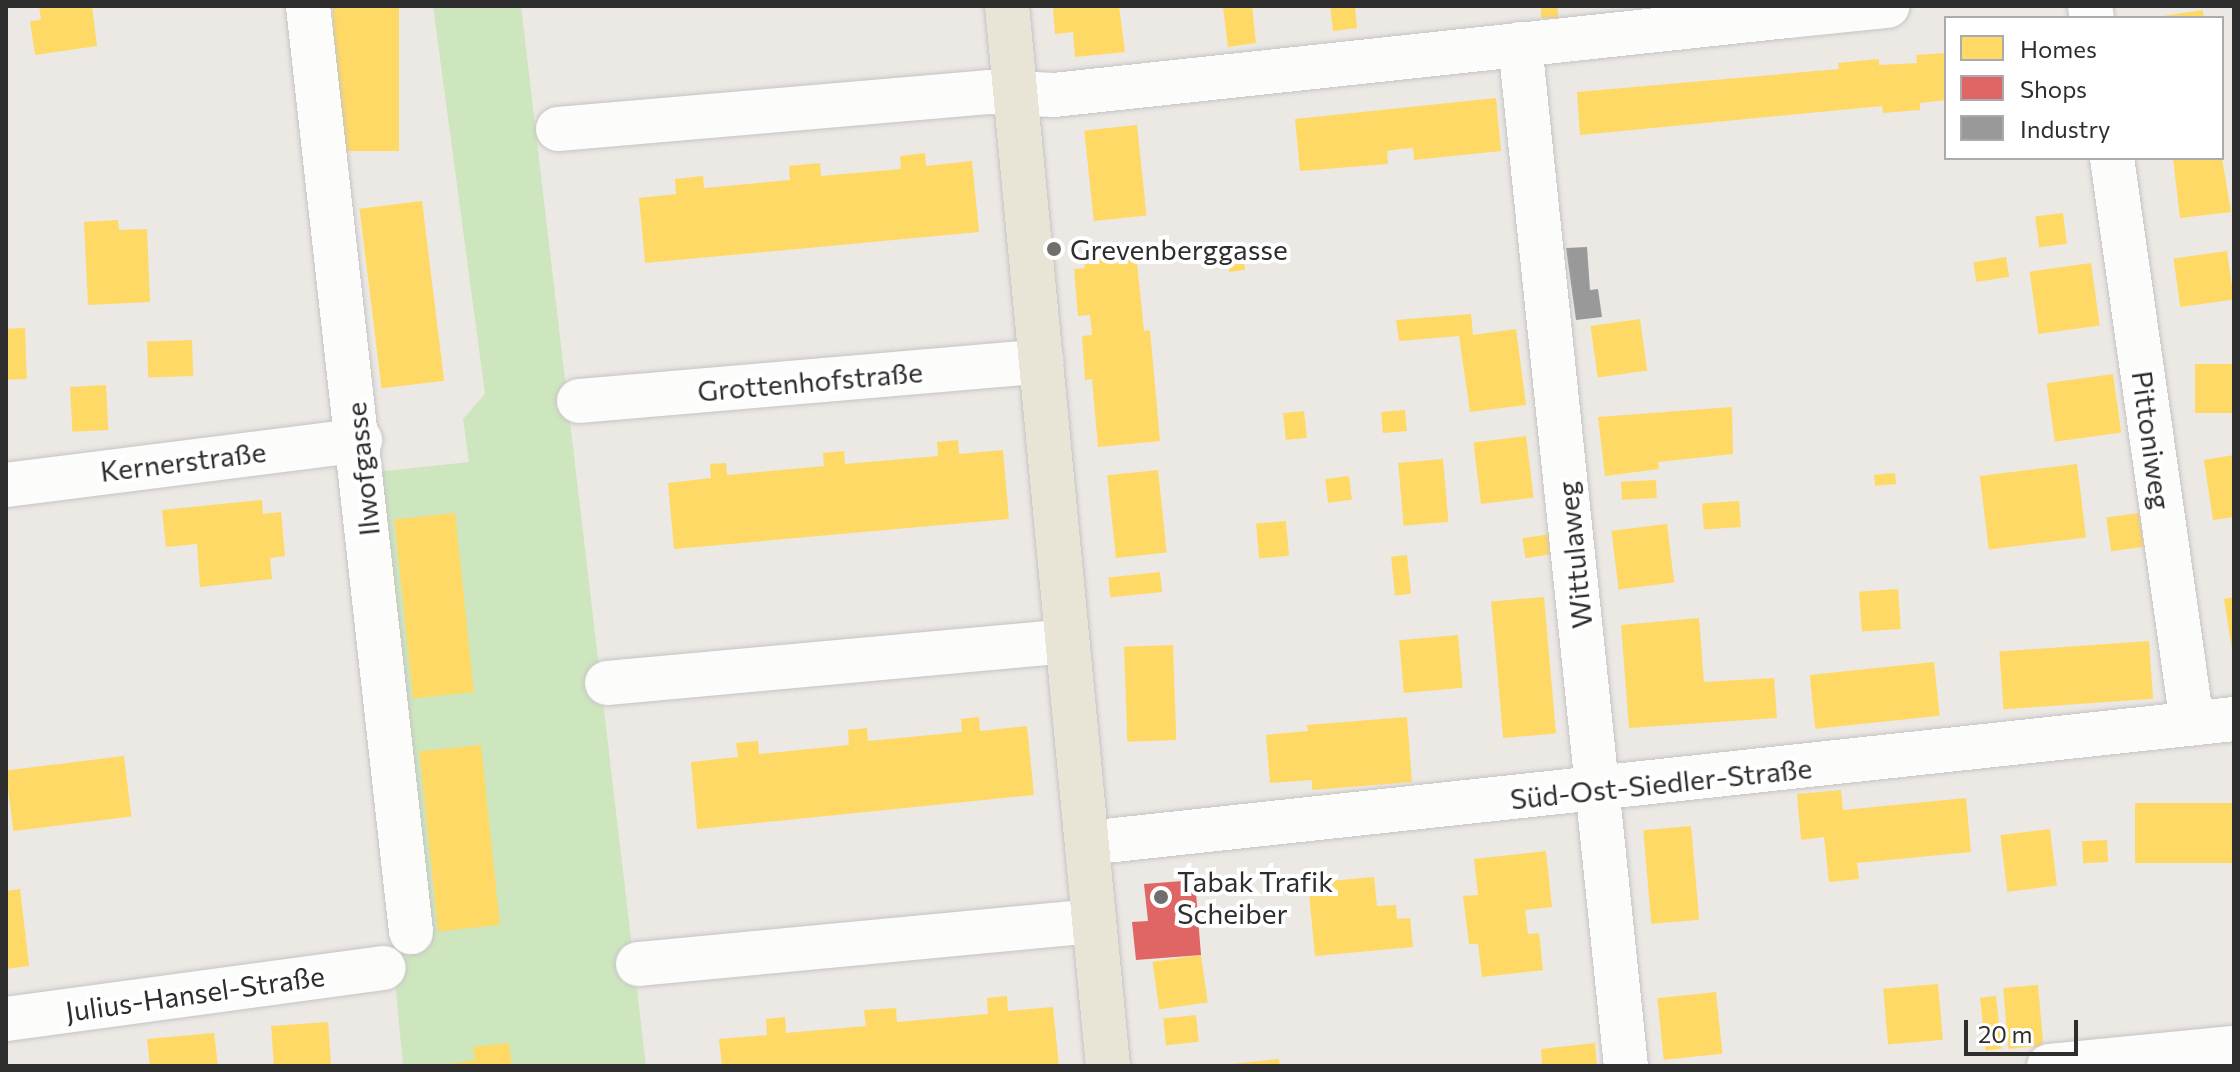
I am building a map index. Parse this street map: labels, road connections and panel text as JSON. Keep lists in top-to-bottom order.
{
  "streets": {
    "street": [
      "Grottenhofstraße",
      "Pittoniweg",
      "Kernerstraße",
      "Ilwofgasse",
      "Wittulaweg",
      "Süd-Ost-Siedler-Straße",
      "Julius-Hansel-Straße"
    ]
  },
  "crossings": [
    ["Pittoniweg", "Süd-Ost-Siedler-Straße"],
    ["Kernerstraße", "Ilwofgasse"],
    ["Wittulaweg", "Süd-Ost-Siedler-Straße"]
  ],
  "places": ["Grevenberggasse", "Tabak Trafik Scheiber"],
  "legend": ["Homes", "Shops", "Industry"],
  "scale_bar": "20 m"
}
